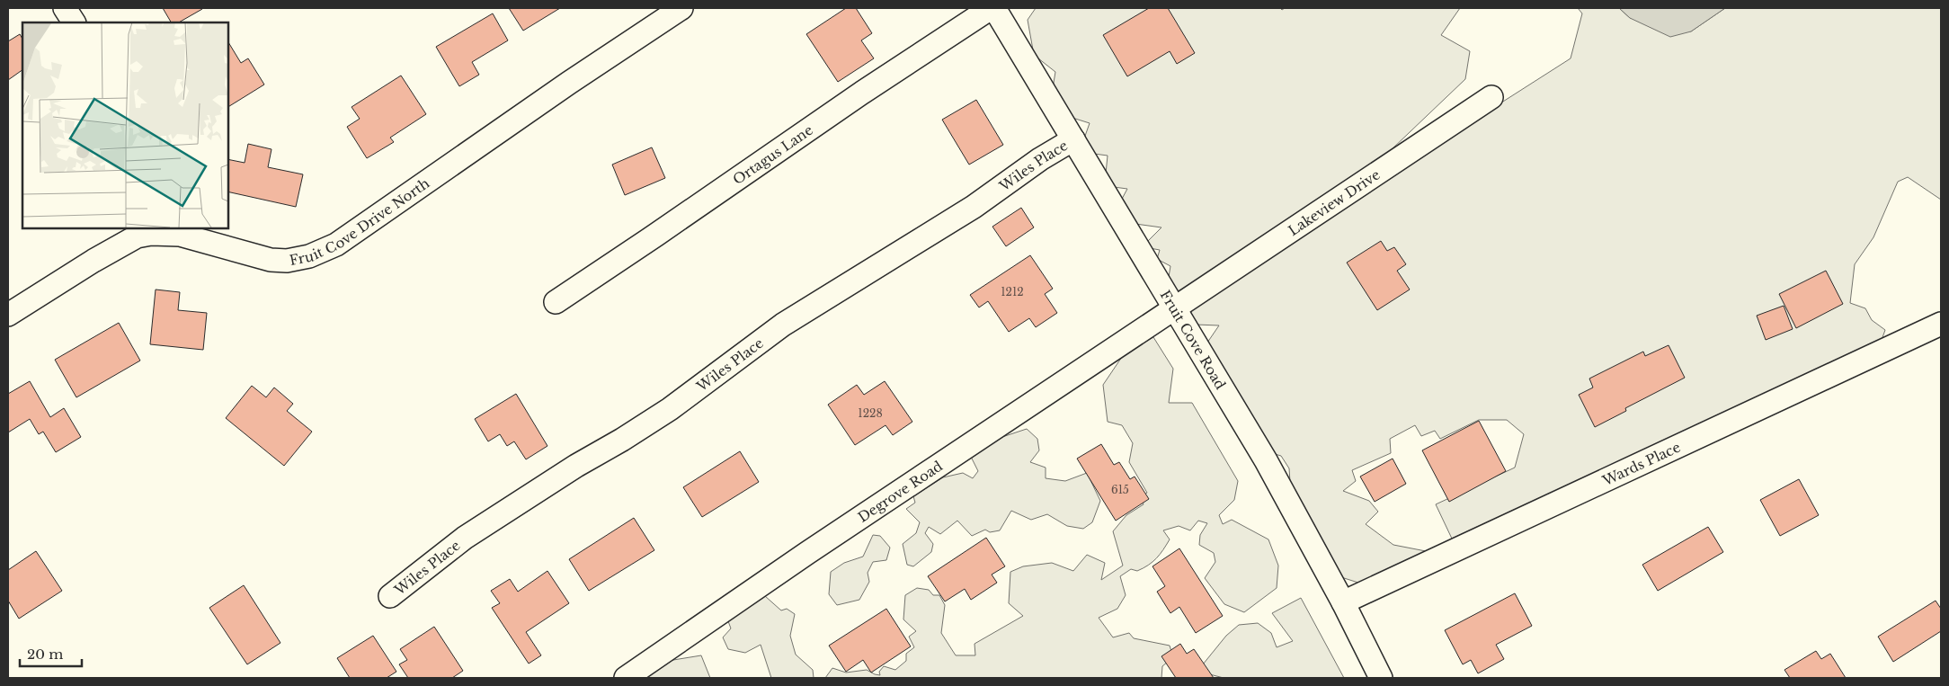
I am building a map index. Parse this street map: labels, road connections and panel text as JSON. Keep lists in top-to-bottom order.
{
  "streets": {
    "street": [
      "Ortagus Lane",
      "Wiles Place",
      "Lakeview Drive",
      "Fruit Cove Drive North",
      "Fruit Cove Road",
      "Wards Place",
      "Degrove Road"
    ]
  },
  "crossings": [
    ["Ortagus Lane", "Fruit Cove Road"],
    ["Wiles Place", "Fruit Cove Road"],
    ["Lakeview Drive", "Fruit Cove Road"],
    ["Lakeview Drive", "Degrove Road"],
    ["Fruit Cove Road", "Wards Place"],
    ["Fruit Cove Road", "Degrove Road"]
  ],
  "house_numbers": ["1212", "1228", "615"],
  "scale_bar": "20 m"
}
